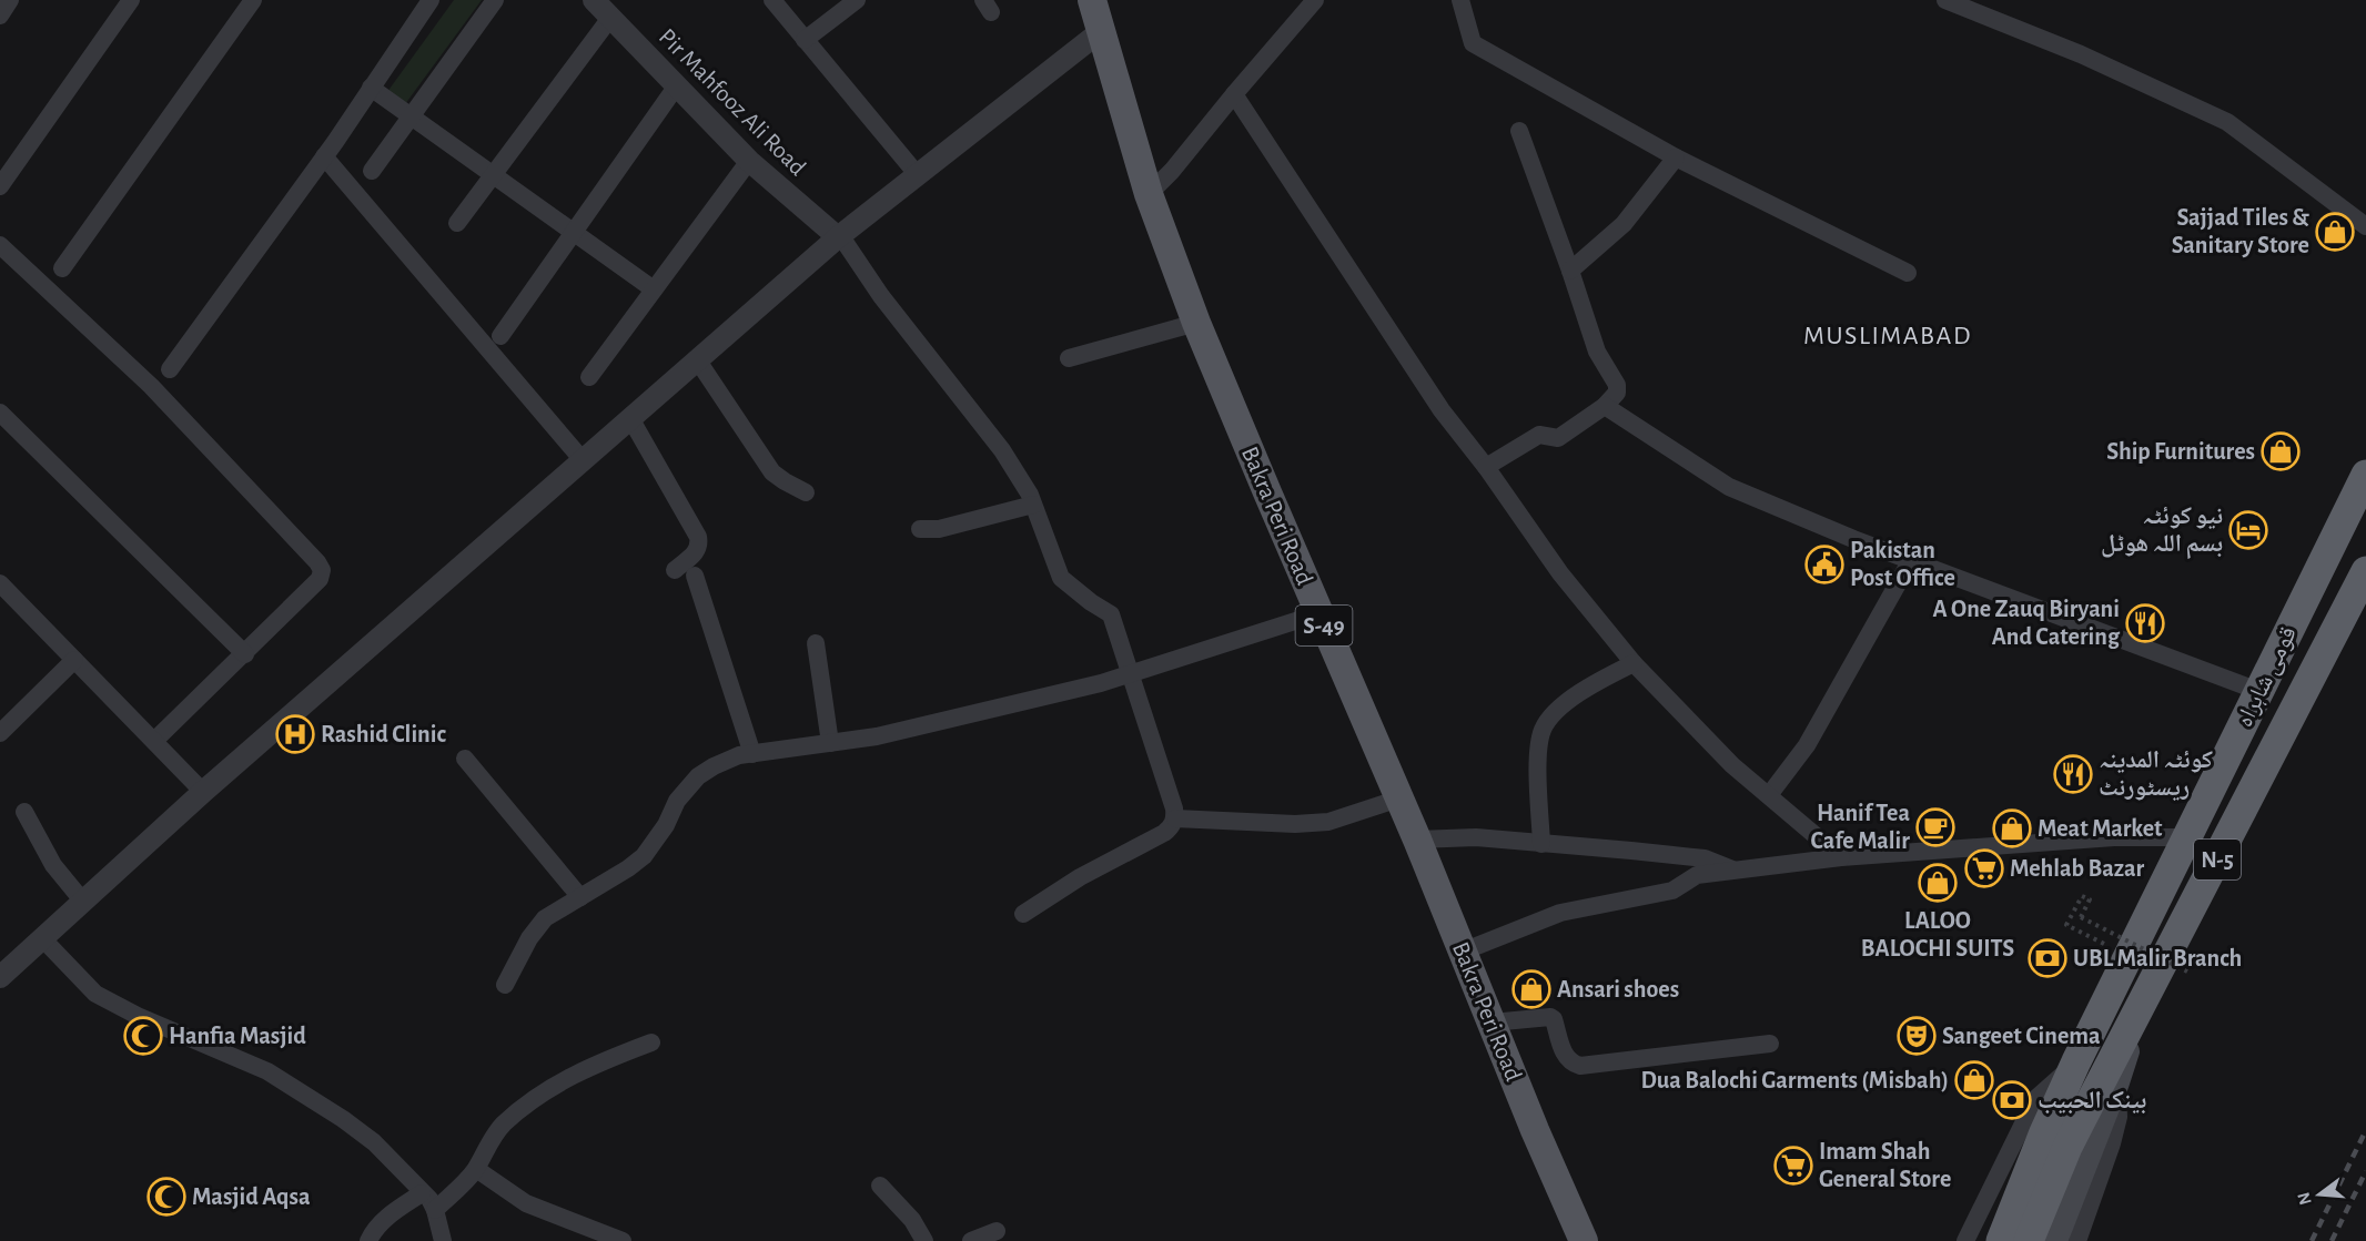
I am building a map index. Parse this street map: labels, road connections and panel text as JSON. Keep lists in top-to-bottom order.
{
  "streets": {
    "highway": ["قومی شاہراہ", "N-5"],
    "main road": ["Bakra Peri Road", "S-49"],
    "street": ["Pir Mahfooz Ali Road"]
  },
  "districts": ["MUSLIMABAD"],
  "places": {
    "shop": [
      "Sajjad Tiles & Sanitary Store",
      "Ship Furnitures",
      "Meat Market",
      "LALOO BALOCHI SUITS",
      "Ansari shoes",
      "Dua Balochi Garments (Misbah)"
    ],
    "hotel": ["نیو کوئٹہ بسم اللہ ھوٹل"],
    "public building": ["Pakistan Post Office"],
    "restaurant": ["A One Zauq Biryani And Catering", "کوئٹہ المدینہ ریسٹورنٹ"],
    "hospital": ["Rashid Clinic"],
    "cafe": ["Hanif Tea Cafe Malir"],
    "supermarket": ["Mehlab Bazar", "Imam Shah General Store"],
    "bank": ["UBL Malir Branch", "بينک الحبيب"],
    "mosque": ["Hanfia Masjid", "Masjid Aqsa"],
    "theatre": ["Sangeet Cinema"]
  },
  "north": "left"
}
